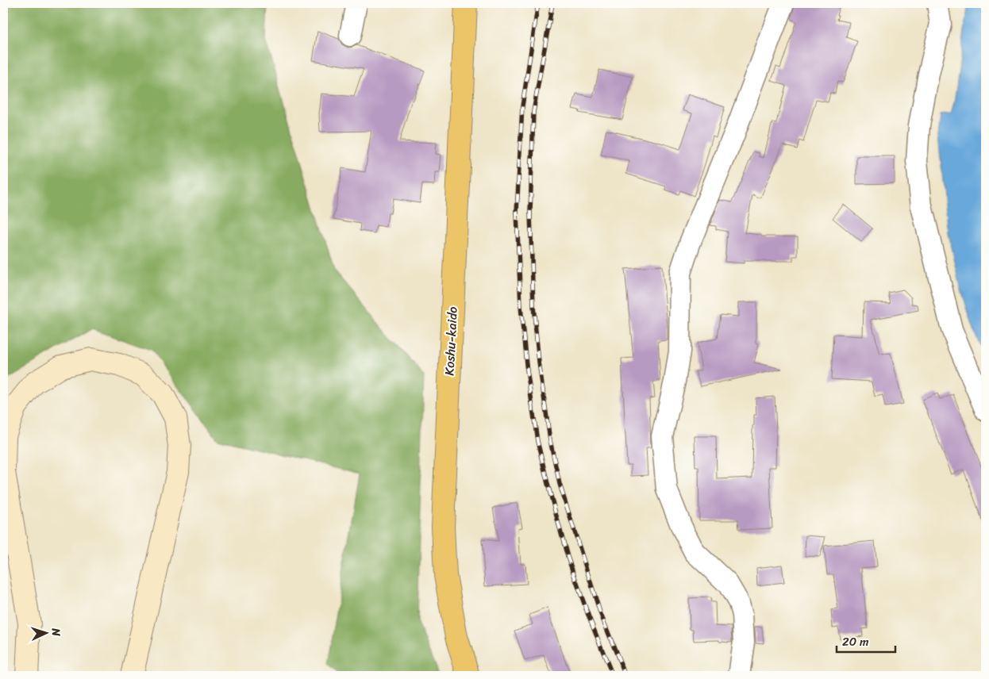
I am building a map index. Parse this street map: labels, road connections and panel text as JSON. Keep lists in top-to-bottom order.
{
  "streets": {
    "highway": ["Koshu-kaido"]
  },
  "scale_bar": "20 m",
  "north": "right"
}
